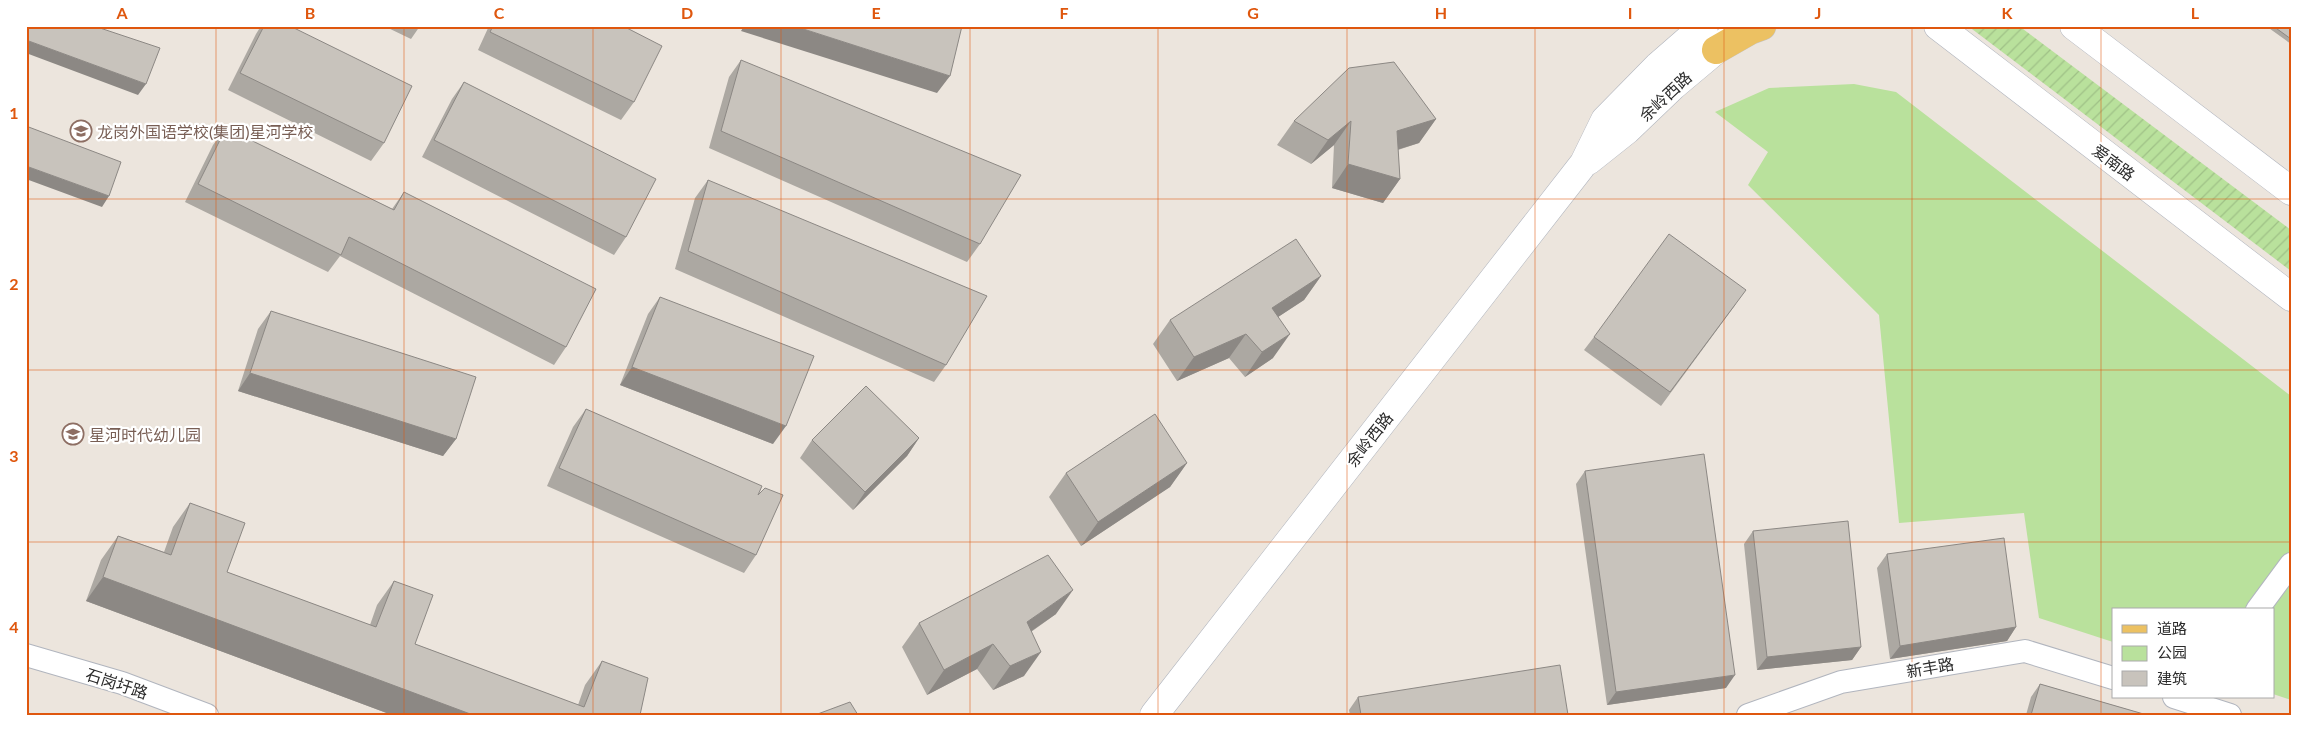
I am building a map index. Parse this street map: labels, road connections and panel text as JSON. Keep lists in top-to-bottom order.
{
  "streets": {
    "street": [
      "余岭西路",
      "爱南路",
      "新丰路",
      "石岗圩路"
    ]
  },
  "places": {
    "school or university": ["龙岗外国语学校(集团)星河学校", "星河时代幼儿园"]
  },
  "legend": ["道路", "公园", "建筑"],
  "grid": {
    "columns": [
      "A",
      "B",
      "C",
      "D",
      "E",
      "F",
      "G",
      "H",
      "I",
      "J",
      "K",
      "L"
    ],
    "rows": [
      "1",
      "2",
      "3",
      "4"
    ]
  }
}
